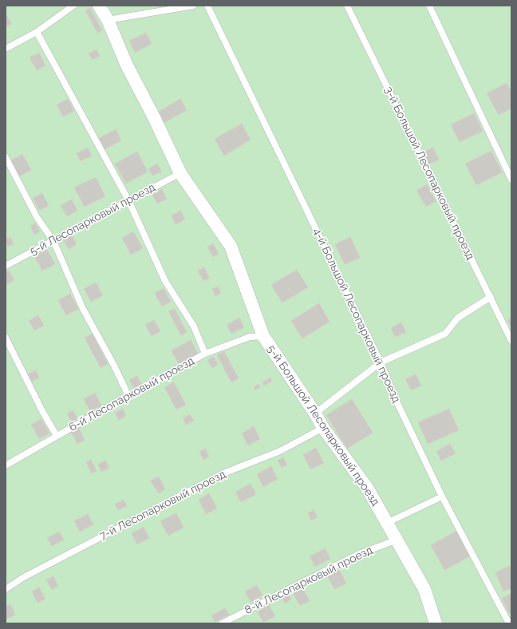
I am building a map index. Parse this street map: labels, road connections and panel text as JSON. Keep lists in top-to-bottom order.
{
  "streets": {
    "street": ["5-й Большой Лесопарковый проезд"],
    "lane": [
      "3-й Большой Лесопарковый проезд",
      "5-й Лесопарковый проезд",
      "4-й Большой Лесопарковый проезд",
      "6-й Лесопарковый проезд",
      "7-й Лесопарковый проезд",
      "8-й Лесопарковый проезд"
    ]
  },
  "crossings": [
    ["5-й Лесопарковый проезд", "5-й Большой Лесопарковый проезд"],
    ["6-й Лесопарковый проезд", "5-й Большой Лесопарковый проезд"],
    ["5-й Большой Лесопарковый проезд", "7-й Лесопарковый проезд"],
    ["5-й Большой Лесопарковый проезд", "8-й Лесопарковый проезд"]
  ]
}
